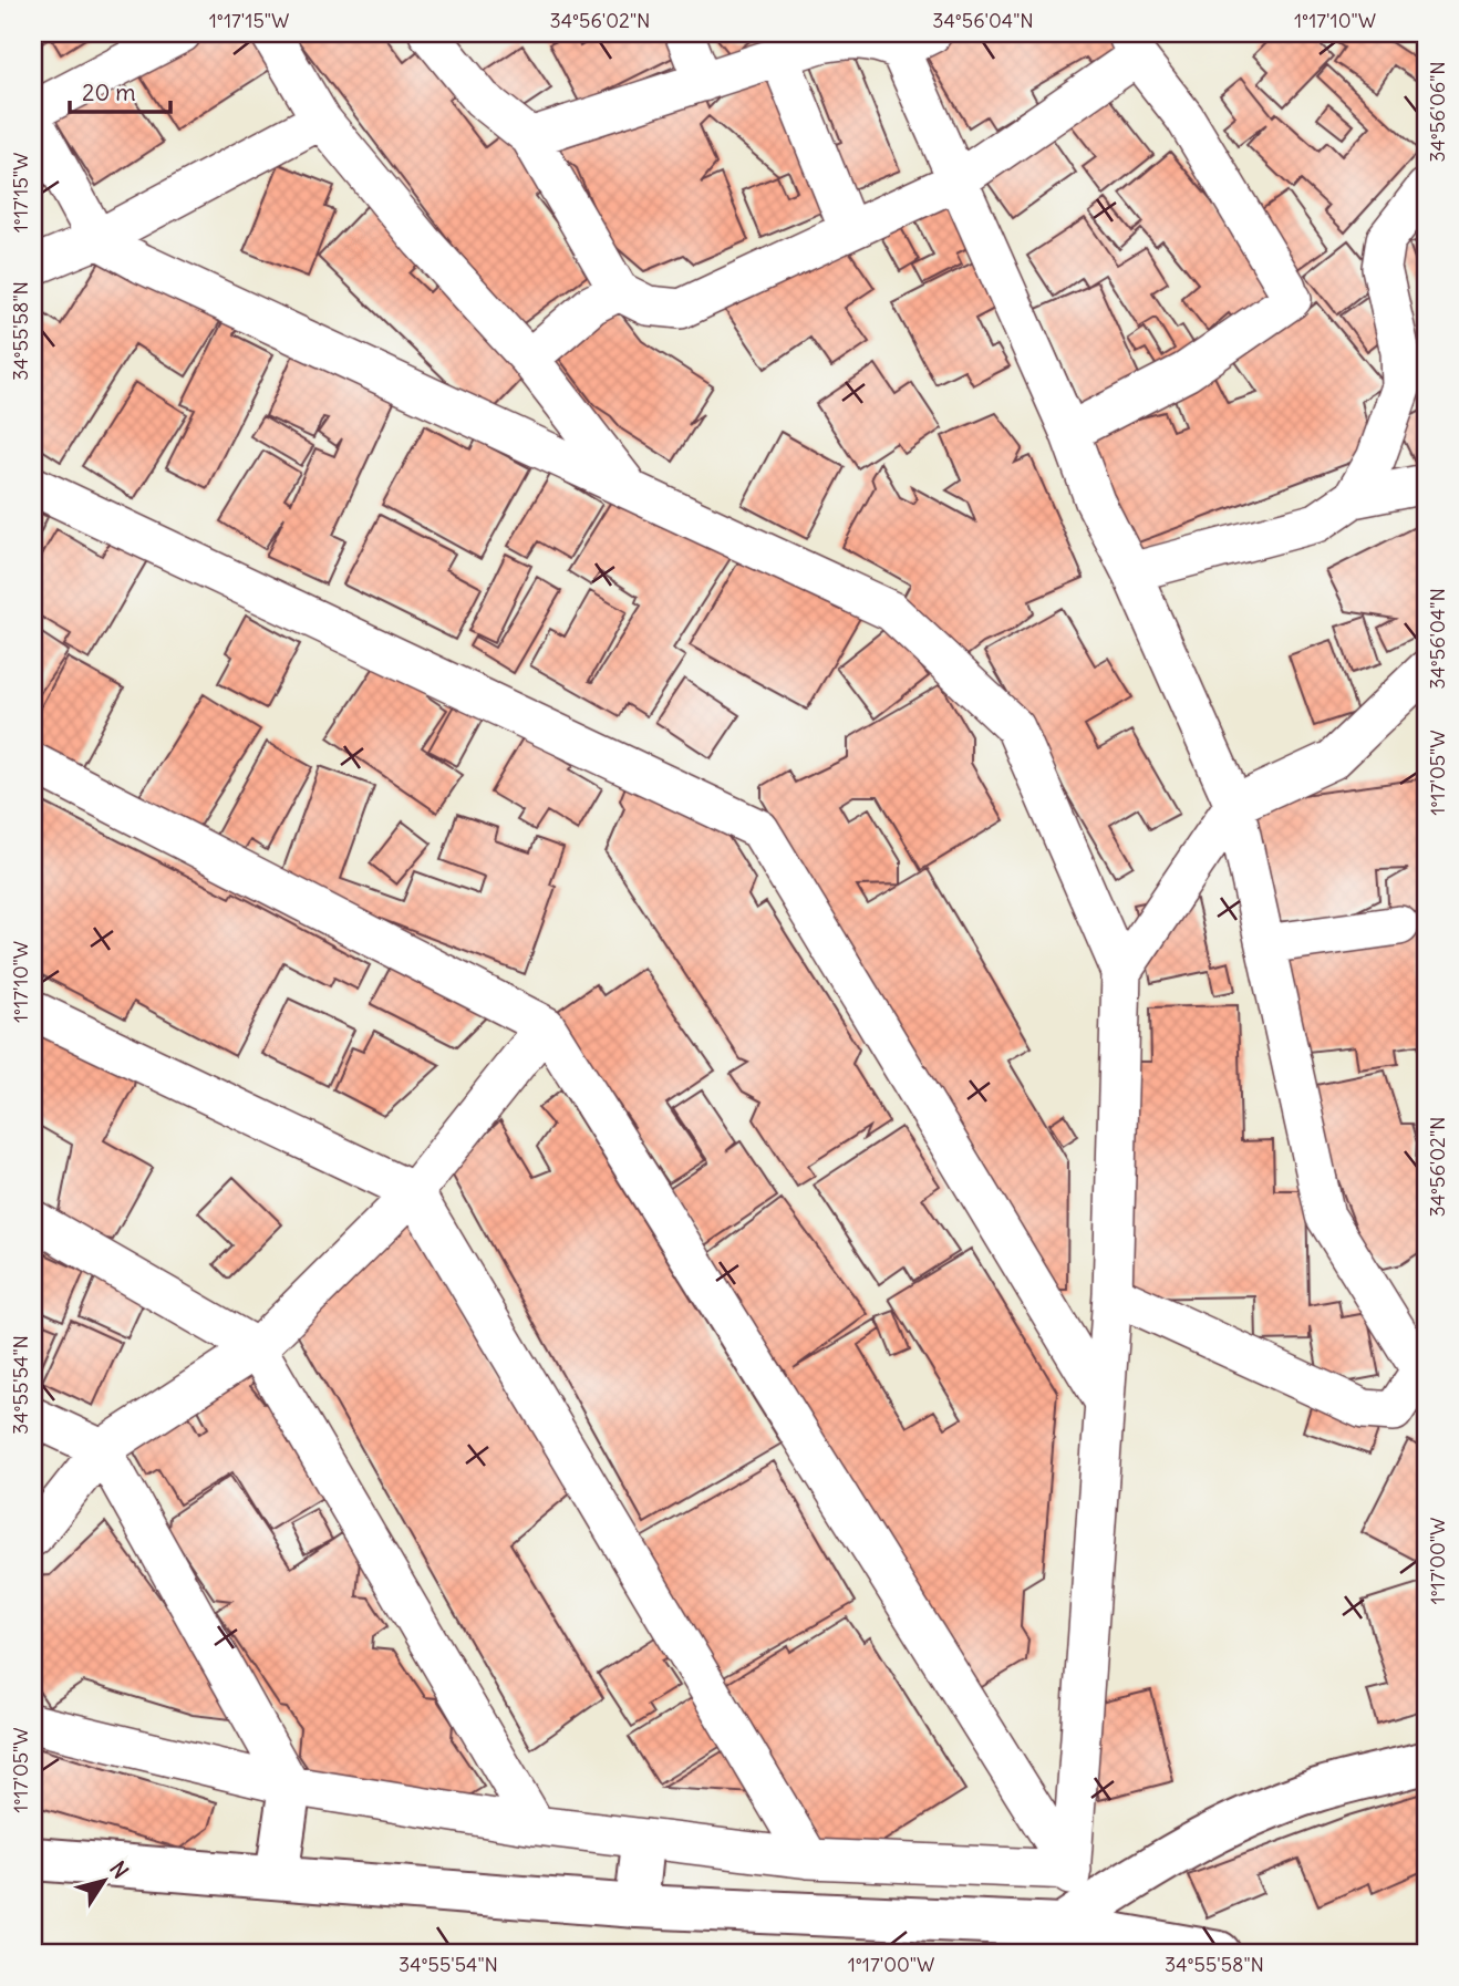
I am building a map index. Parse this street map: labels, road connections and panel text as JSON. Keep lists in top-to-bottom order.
{
  "scale_bar": "20 m",
  "north": "top right",
  "coordinates": [
    "1°17'15\"W",
    "34°56'02\"N",
    "34°56'04\"N",
    "1°17'10\"W",
    "34°56'06\"N",
    "34°55'58\"N",
    "1°17'05\"W",
    "34°55'54\"N",
    "1°17'00\"W"
  ]
}
